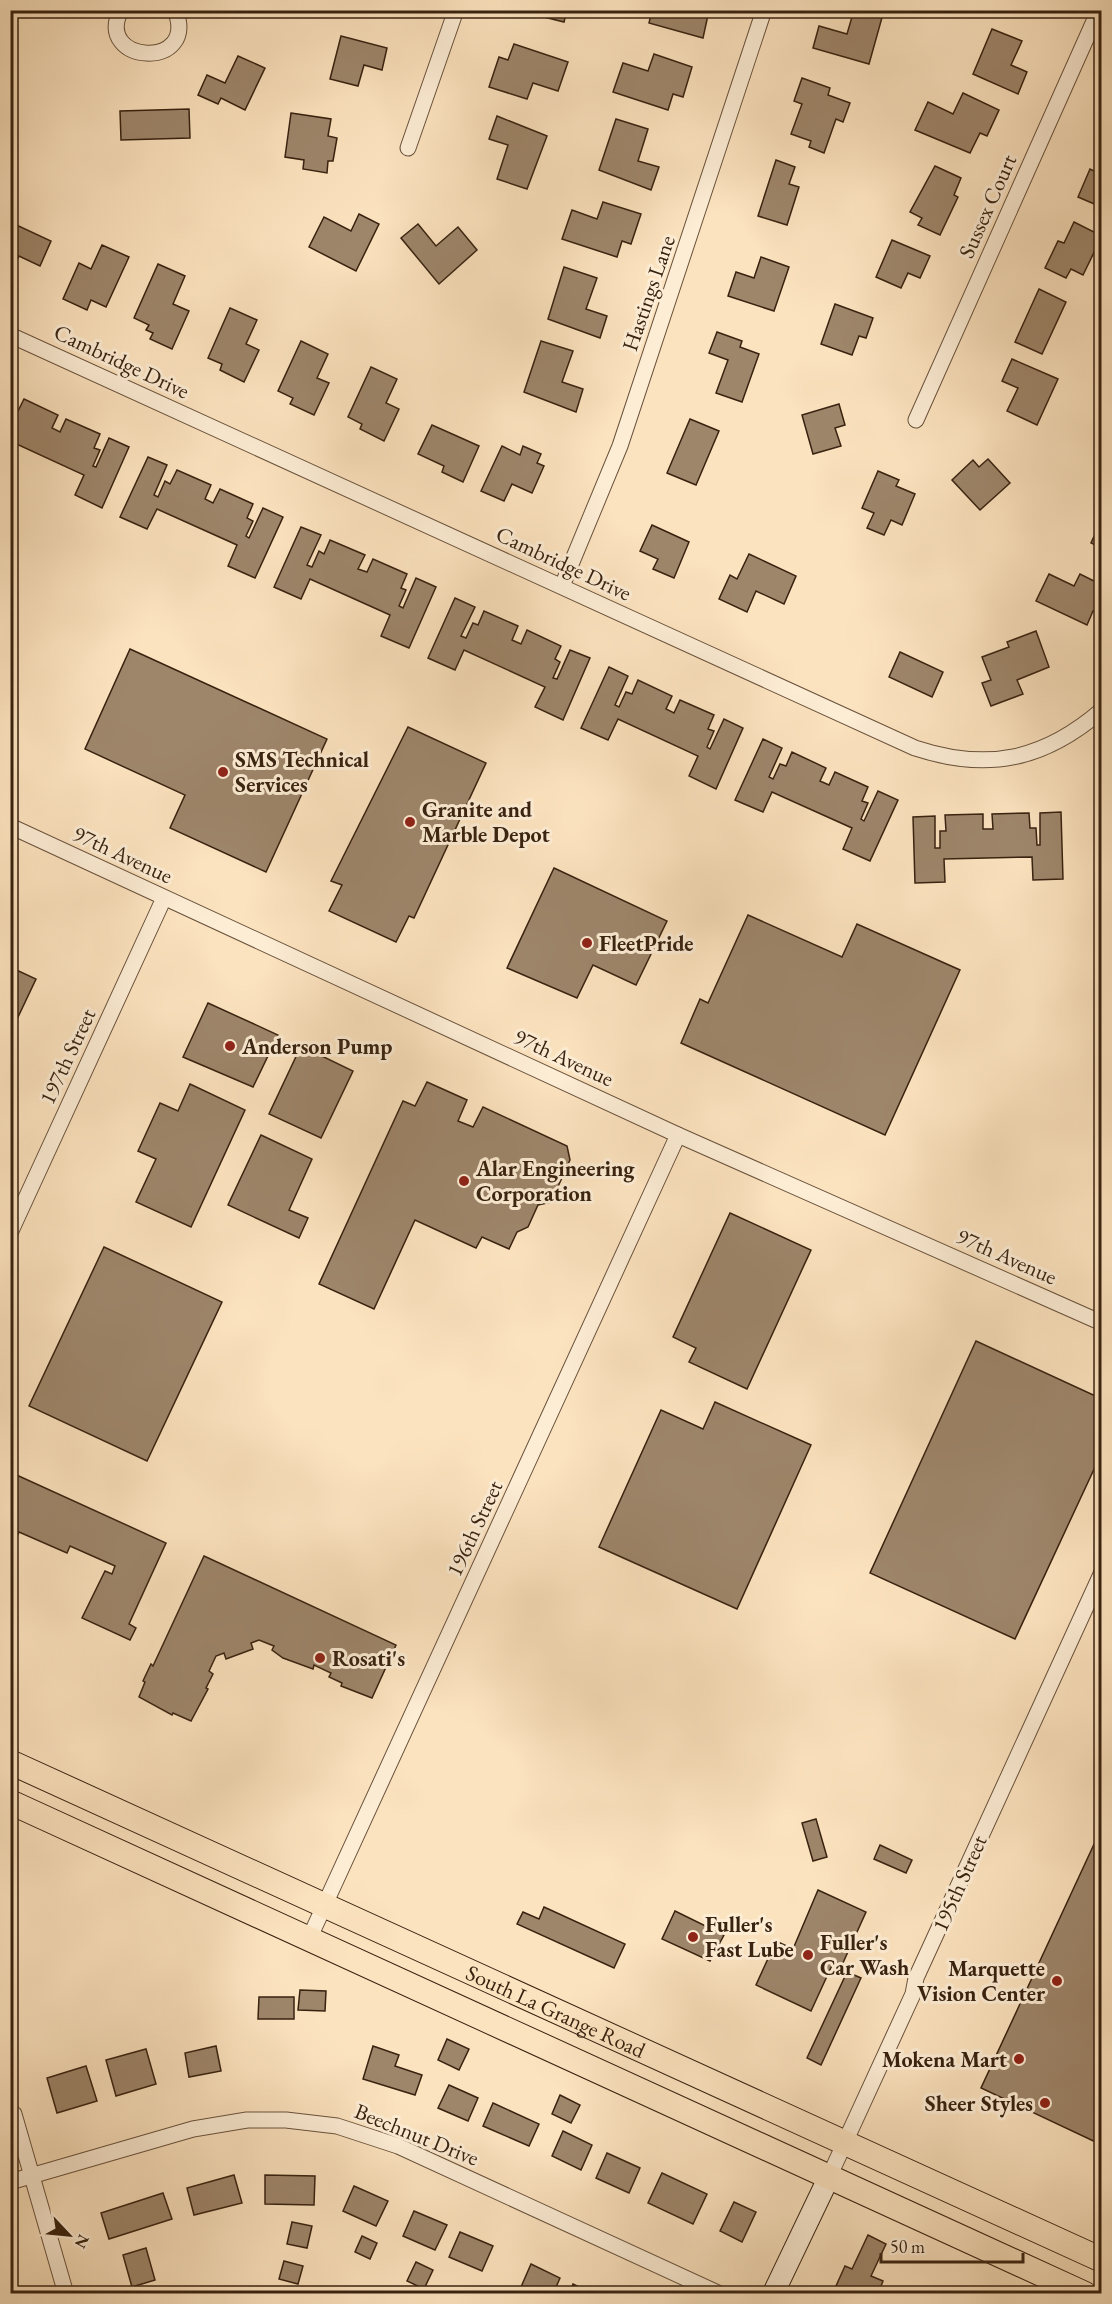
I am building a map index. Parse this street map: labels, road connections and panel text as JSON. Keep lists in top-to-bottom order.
{
  "streets": {
    "main road": ["South La Grange Road"],
    "street": [
      "Sussex Court",
      "Hastings Lane",
      "Cambridge Drive",
      "97th Avenue",
      "197th Street",
      "196th Street",
      "195th Street",
      "Beechnut Drive"
    ]
  },
  "crossings": [
    ["Hastings Lane", "Cambridge Drive"],
    ["97th Avenue", "197th Street"],
    ["97th Avenue", "196th Street"],
    ["196th Street", "South La Grange Road"],
    ["195th Street", "South La Grange Road"]
  ],
  "places": [
    "SMS Technical Services",
    "Granite and Marble Depot",
    "FleetPride",
    "Anderson Pump",
    "Alar Engineering Corporation",
    "Rosati's",
    "Fuller's Fast Lube",
    "Fuller's Car Wash",
    "Marquette Vision Center",
    "Mokena Mart",
    "Sheer Styles"
  ],
  "scale_bar": "50 m",
  "north": "bottom right"
}
